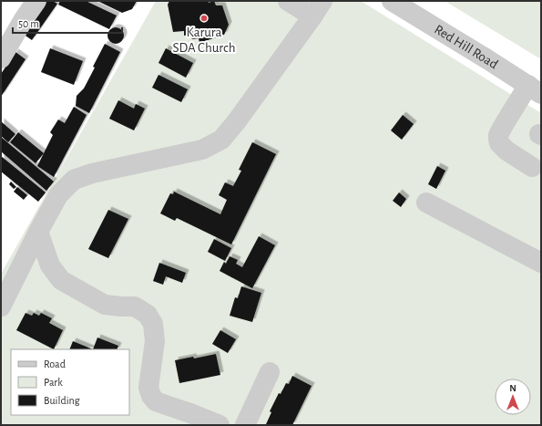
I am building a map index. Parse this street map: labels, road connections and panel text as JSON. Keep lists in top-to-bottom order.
{
  "streets": {
    "street": ["Red Hill Road"]
  },
  "places": ["Karura SDA Church"],
  "legend": ["Road", "Park", "Building"],
  "scale_bar": "50 m",
  "north": "top"
}
